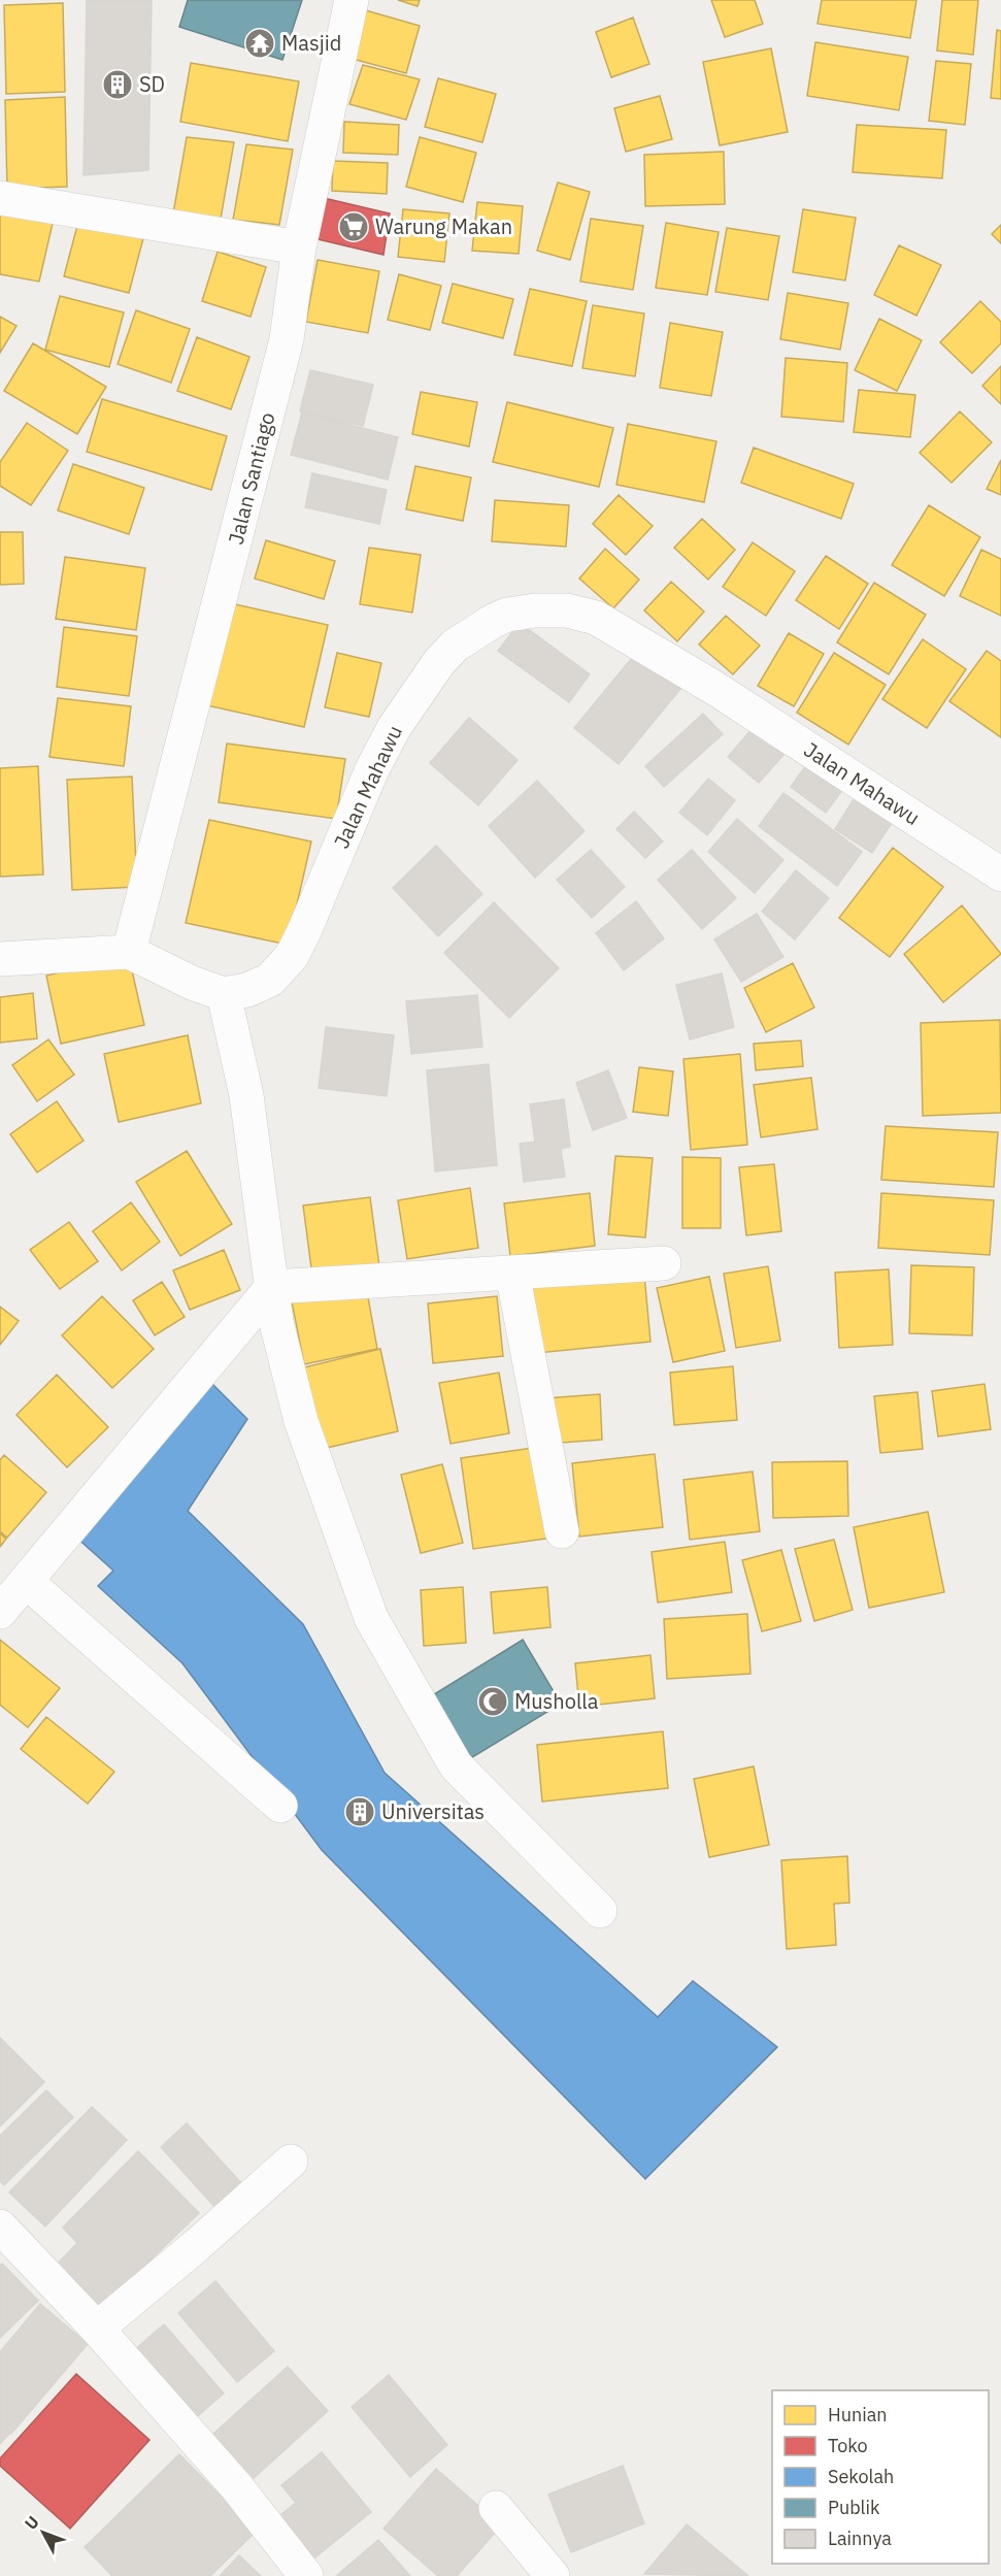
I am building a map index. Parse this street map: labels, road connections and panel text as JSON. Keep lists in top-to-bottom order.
{
  "streets": {
    "street": ["Jalan Santiago", "Jalan Mahawu"]
  },
  "places": {
    "temple": ["Masjid"],
    "building": ["SD", "Universitas"],
    "supermarket": ["Warung Makan"],
    "mosque": ["Musholla"]
  },
  "legend": [
    "Hunian",
    "Toko",
    "Sekolah",
    "Publik",
    "Lainnya"
  ],
  "north": "top left"
}
